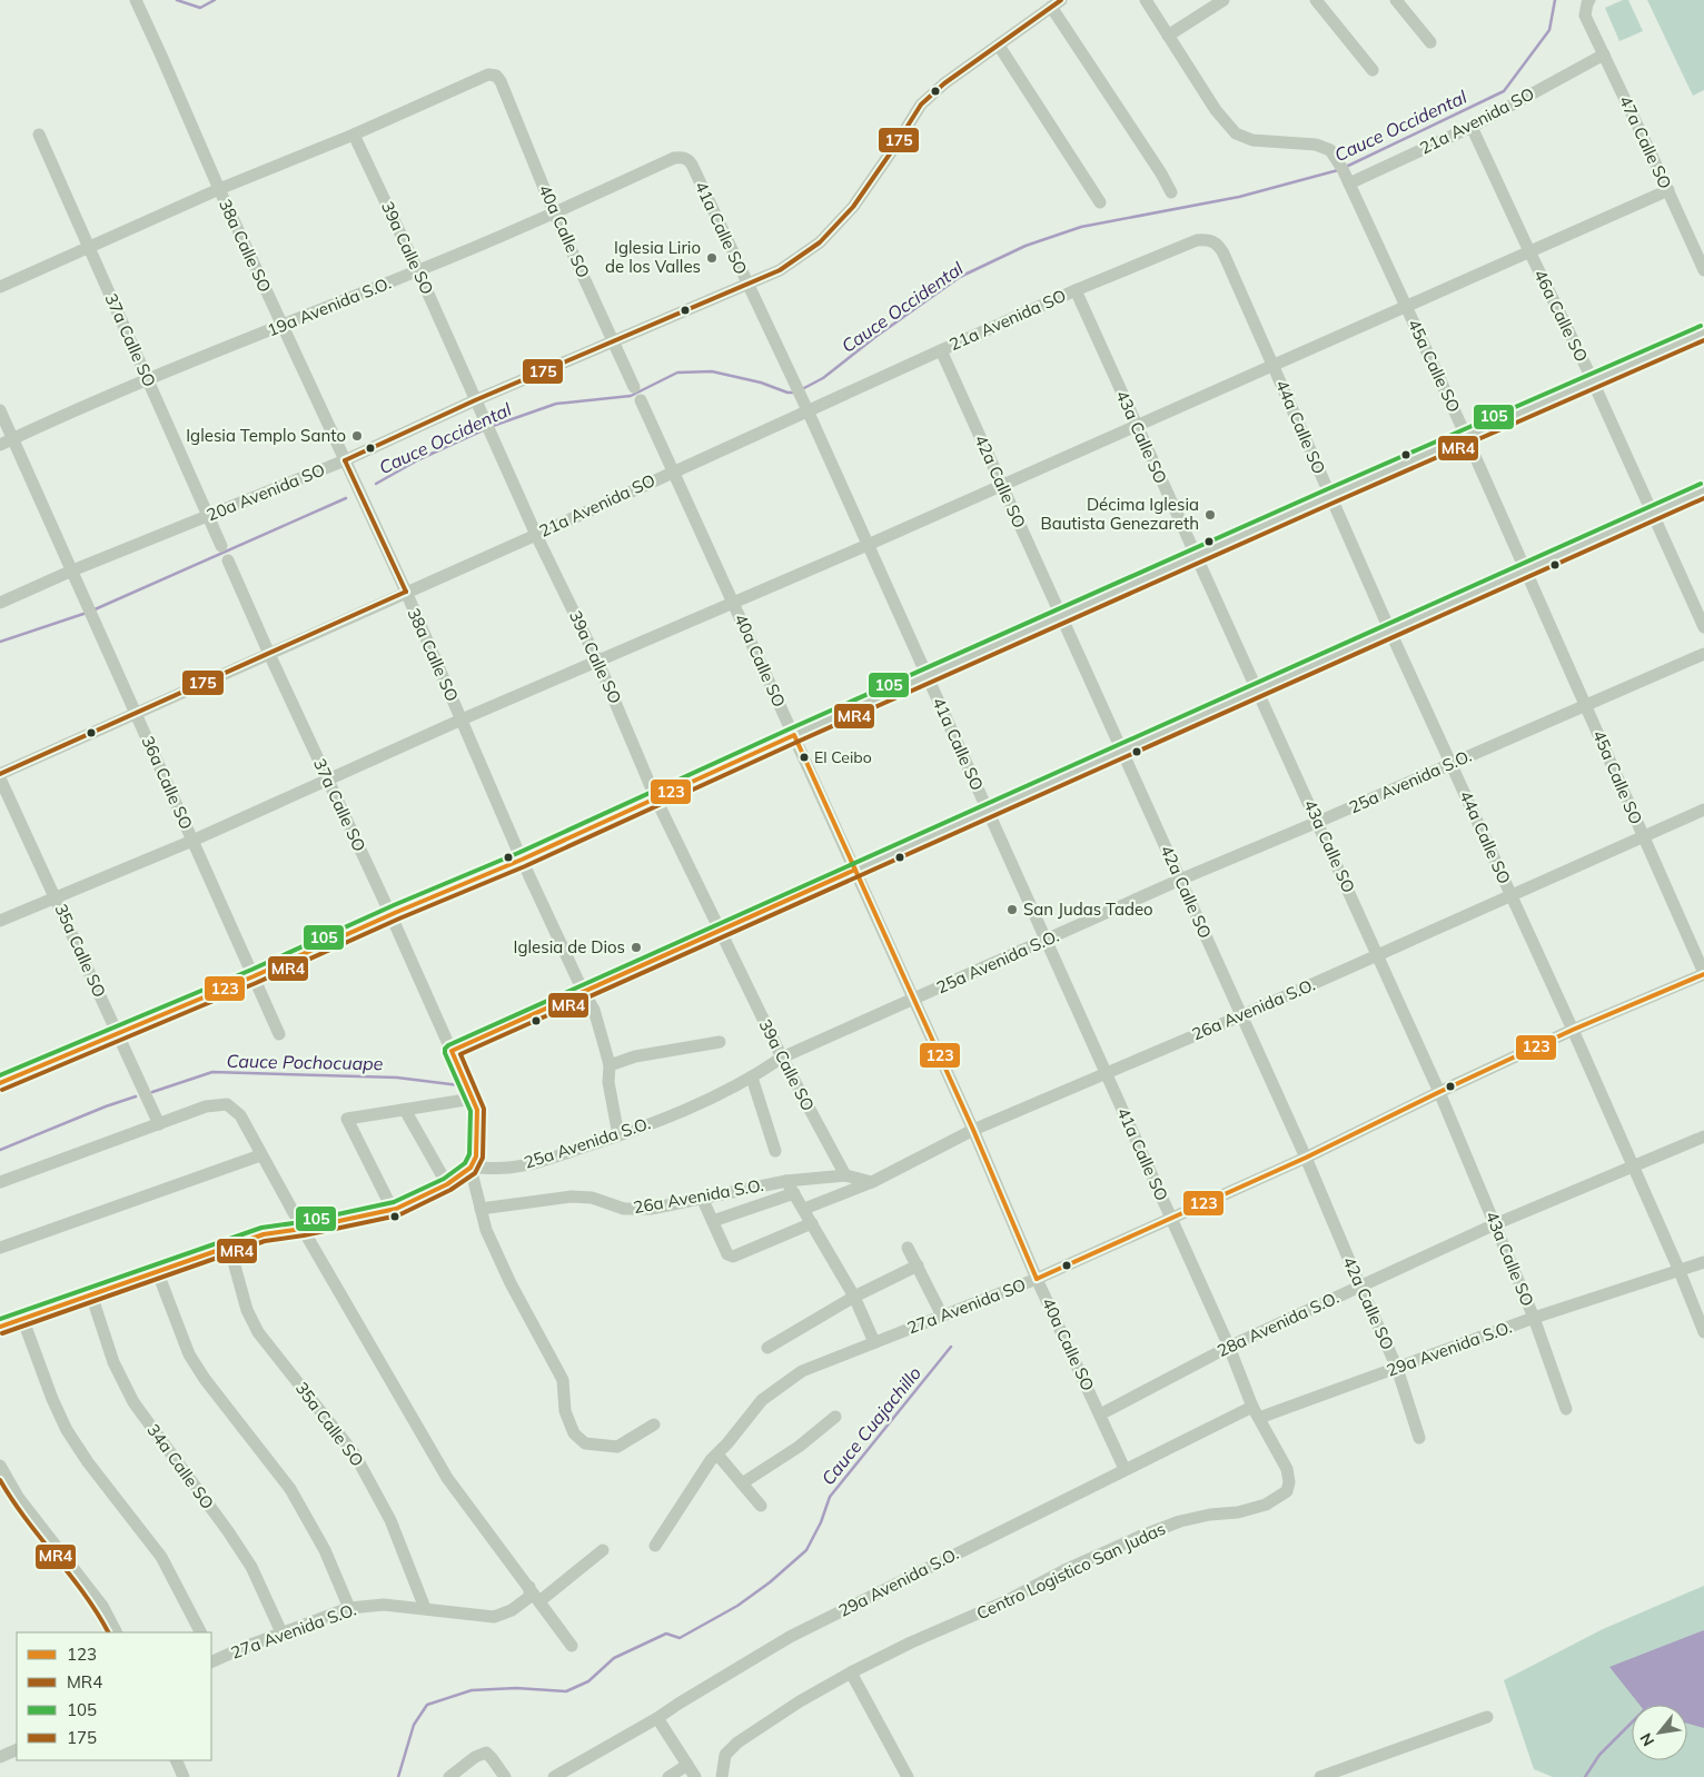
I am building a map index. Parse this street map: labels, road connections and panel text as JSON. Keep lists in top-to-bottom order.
{
  "streets": {
    "street": [
      "21a Avenida SO",
      "47a Calle SO",
      "41a Calle SO",
      "40a Calle SO",
      "38a Calle SO",
      "39a Calle SO",
      "19a Avenida S.O.",
      "46a Calle SO",
      "37a Calle SO",
      "45a Calle SO",
      "44a Calle SO",
      "43a Calle SO",
      "42a Calle SO",
      "20a Avenida SO",
      "25a Avenida S.O.",
      "36a Calle SO",
      "35a Calle SO",
      "26a Avenida S.O.",
      "27a Avenida SO",
      "28a Avenida S.O.",
      "29a Avenida S.O.",
      "34a Calle SO",
      "Centro Logistico San Judas",
      "27a Avenida S.O."
    ]
  },
  "crossings": [
    ["21a Avenida SO", "47a Calle SO"],
    ["21a Avenida SO", "41a Calle SO"],
    ["21a Avenida SO", "40a Calle SO"],
    ["21a Avenida SO", "38a Calle SO"],
    ["21a Avenida SO", "39a Calle SO"],
    ["21a Avenida SO", "46a Calle SO"],
    ["21a Avenida SO", "37a Calle SO"],
    ["21a Avenida SO", "45a Calle SO"],
    ["21a Avenida SO", "44a Calle SO"],
    ["21a Avenida SO", "43a Calle SO"],
    ["21a Avenida SO", "42a Calle SO"],
    ["21a Avenida SO", "36a Calle SO"],
    ["21a Avenida SO", "35a Calle SO"],
    ["41a Calle SO", "19a Avenida S.O."],
    ["41a Calle SO", "20a Avenida SO"],
    ["41a Calle SO", "25a Avenida S.O."],
    ["41a Calle SO", "26a Avenida S.O."],
    ["41a Calle SO", "27a Avenida SO"],
    ["41a Calle SO", "28a Avenida S.O."],
    ["41a Calle SO", "29a Avenida S.O."],
    ["41a Calle SO", "Centro Logistico San Judas"],
    ["40a Calle SO", "39a Calle SO"],
    ["40a Calle SO", "19a Avenida S.O."],
    ["40a Calle SO", "20a Avenida SO"],
    ["40a Calle SO", "25a Avenida S.O."],
    ["40a Calle SO", "26a Avenida S.O."],
    ["40a Calle SO", "27a Avenida SO"],
    ["40a Calle SO", "28a Avenida S.O."],
    ["40a Calle SO", "29a Avenida S.O."],
    ["38a Calle SO", "19a Avenida S.O."],
    ["38a Calle SO", "20a Avenida SO"],
    ["38a Calle SO", "25a Avenida S.O."],
    ["39a Calle SO", "19a Avenida S.O."],
    ["39a Calle SO", "20a Avenida SO"],
    ["39a Calle SO", "25a Avenida S.O."],
    ["19a Avenida S.O.", "37a Calle SO"],
    ["19a Avenida S.O.", "36a Calle SO"],
    ["37a Calle SO", "20a Avenida SO"],
    ["45a Calle SO", "25a Avenida S.O."],
    ["45a Calle SO", "26a Avenida S.O."],
    ["45a Calle SO", "27a Avenida SO"],
    ["44a Calle SO", "25a Avenida S.O."],
    ["44a Calle SO", "26a Avenida S.O."],
    ["44a Calle SO", "27a Avenida SO"],
    ["44a Calle SO", "28a Avenida S.O."],
    ["44a Calle SO", "29a Avenida S.O."],
    ["43a Calle SO", "25a Avenida S.O."],
    ["43a Calle SO", "26a Avenida S.O."],
    ["43a Calle SO", "27a Avenida SO"],
    ["43a Calle SO", "28a Avenida S.O."],
    ["43a Calle SO", "29a Avenida S.O."],
    ["42a Calle SO", "25a Avenida S.O."],
    ["42a Calle SO", "26a Avenida S.O."],
    ["42a Calle SO", "27a Avenida SO"],
    ["42a Calle SO", "28a Avenida S.O."],
    ["42a Calle SO", "29a Avenida S.O."],
    ["20a Avenida SO", "36a Calle SO"],
    ["35a Calle SO", "27a Avenida S.O."],
    ["26a Avenida S.O.", "27a Avenida SO"],
    ["34a Calle SO", "27a Avenida S.O."]
  ],
  "water": ["Cauce Occidental", "Cauce Pochocuape", "Cauce Cuajachillo"],
  "places": [
    "Iglesia Lirio de los Valles",
    "Iglesia Templo Santo",
    "Décima Iglesia Bautista Genezareth",
    "El Ceibo",
    "San Judas Tadeo",
    "Iglesia de Dios"
  ],
  "lines": [
    "transit line 175",
    "transit line 105",
    "transit line MR4",
    "transit line 123"
  ],
  "legend": [
    "123",
    "MR4",
    "105",
    "175"
  ],
  "north": "bottom left"
}
